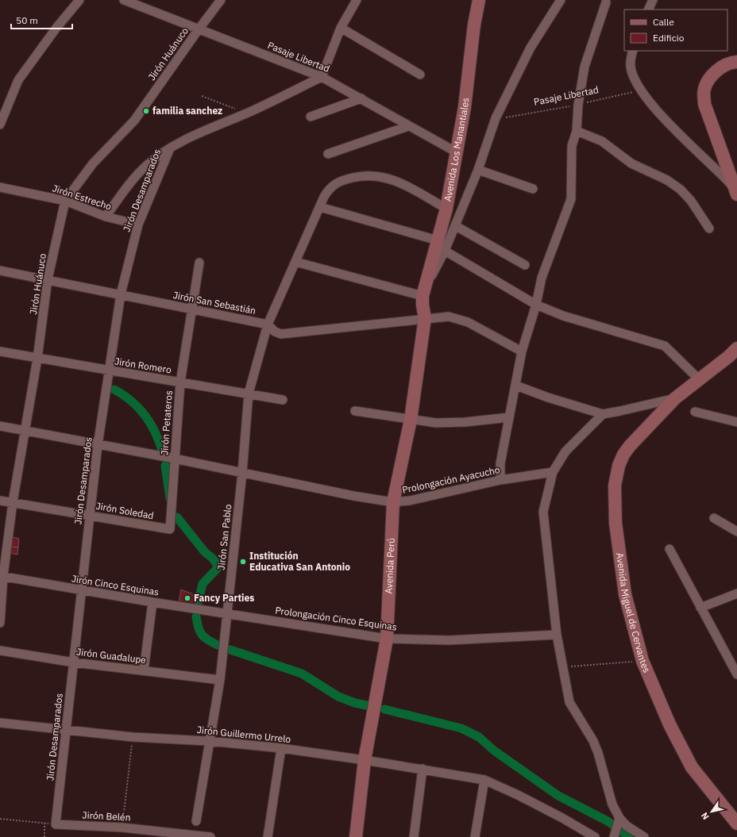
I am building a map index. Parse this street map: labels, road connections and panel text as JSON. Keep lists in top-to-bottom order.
{
  "streets": {
    "street": [
      "Jirón Huánuco",
      "Pasaje Libertad",
      "Avenida Los Manantiales",
      "Jirón Desamparados",
      "Jirón Estrecho",
      "Jirón San Sebastián",
      "Jirón Romero",
      "Jirón Petateros",
      "Prolongación Ayacucho",
      "Jirón Soledad",
      "Jirón San Pablo",
      "Avenida Perú",
      "Jirón Cinco Esquinas",
      "Avenida Miguel de Cervantes",
      "Prolongación Cinco Esquinas",
      "Jirón Guadalupe",
      "Jirón Guillermo Urrelo",
      "Jirón Belén"
    ]
  },
  "crossings": [
    ["Jirón Huánuco", "Pasaje Libertad"],
    ["Jirón Huánuco", "Jirón Estrecho"],
    ["Jirón Huánuco", "Jirón San Sebastián"],
    ["Jirón Huánuco", "Jirón Romero"],
    ["Jirón Huánuco", "Prolongación Ayacucho"],
    ["Jirón Huánuco", "Jirón Soledad"],
    ["Jirón Huánuco", "Jirón Cinco Esquinas"],
    ["Pasaje Libertad", "Avenida Los Manantiales"],
    ["Avenida Los Manantiales", "Jirón San Pablo"],
    ["Avenida Los Manantiales", "Avenida Perú"],
    ["Jirón Desamparados", "Jirón Estrecho"],
    ["Jirón Desamparados", "Jirón San Sebastián"],
    ["Jirón Desamparados", "Jirón Romero"],
    ["Jirón Desamparados", "Prolongación Ayacucho"],
    ["Jirón Desamparados", "Jirón Soledad"],
    ["Jirón Desamparados", "Jirón Cinco Esquinas"],
    ["Jirón Desamparados", "Jirón Guadalupe"],
    ["Jirón Desamparados", "Jirón Guillermo Urrelo"],
    ["Jirón Desamparados", "Jirón Belén"],
    ["Jirón San Sebastián", "Jirón Petateros"],
    ["Jirón San Sebastián", "Jirón San Pablo"],
    ["Jirón San Sebastián", "Avenida Perú"],
    ["Jirón Romero", "Jirón Petateros"],
    ["Jirón Romero", "Jirón San Pablo"],
    ["Jirón Petateros", "Prolongación Ayacucho"],
    ["Jirón Petateros", "Jirón Soledad"],
    ["Prolongación Ayacucho", "Jirón San Pablo"],
    ["Prolongación Ayacucho", "Avenida Perú"],
    ["Jirón San Pablo", "Jirón Cinco Esquinas"],
    ["Jirón San Pablo", "Prolongación Cinco Esquinas"],
    ["Jirón San Pablo", "Jirón Guadalupe"],
    ["Jirón San Pablo", "Jirón Guillermo Urrelo"],
    ["Avenida Perú", "Prolongación Cinco Esquinas"],
    ["Avenida Perú", "Jirón Guillermo Urrelo"],
    ["Jirón Cinco Esquinas", "Prolongación Cinco Esquinas"]
  ],
  "places": ["familia sanchez", "Institución Educativa San Antonio", "Fancy Parties"],
  "legend": ["Calle", "Edificio"],
  "scale_bar": "50 m",
  "north": "bottom left"
}
